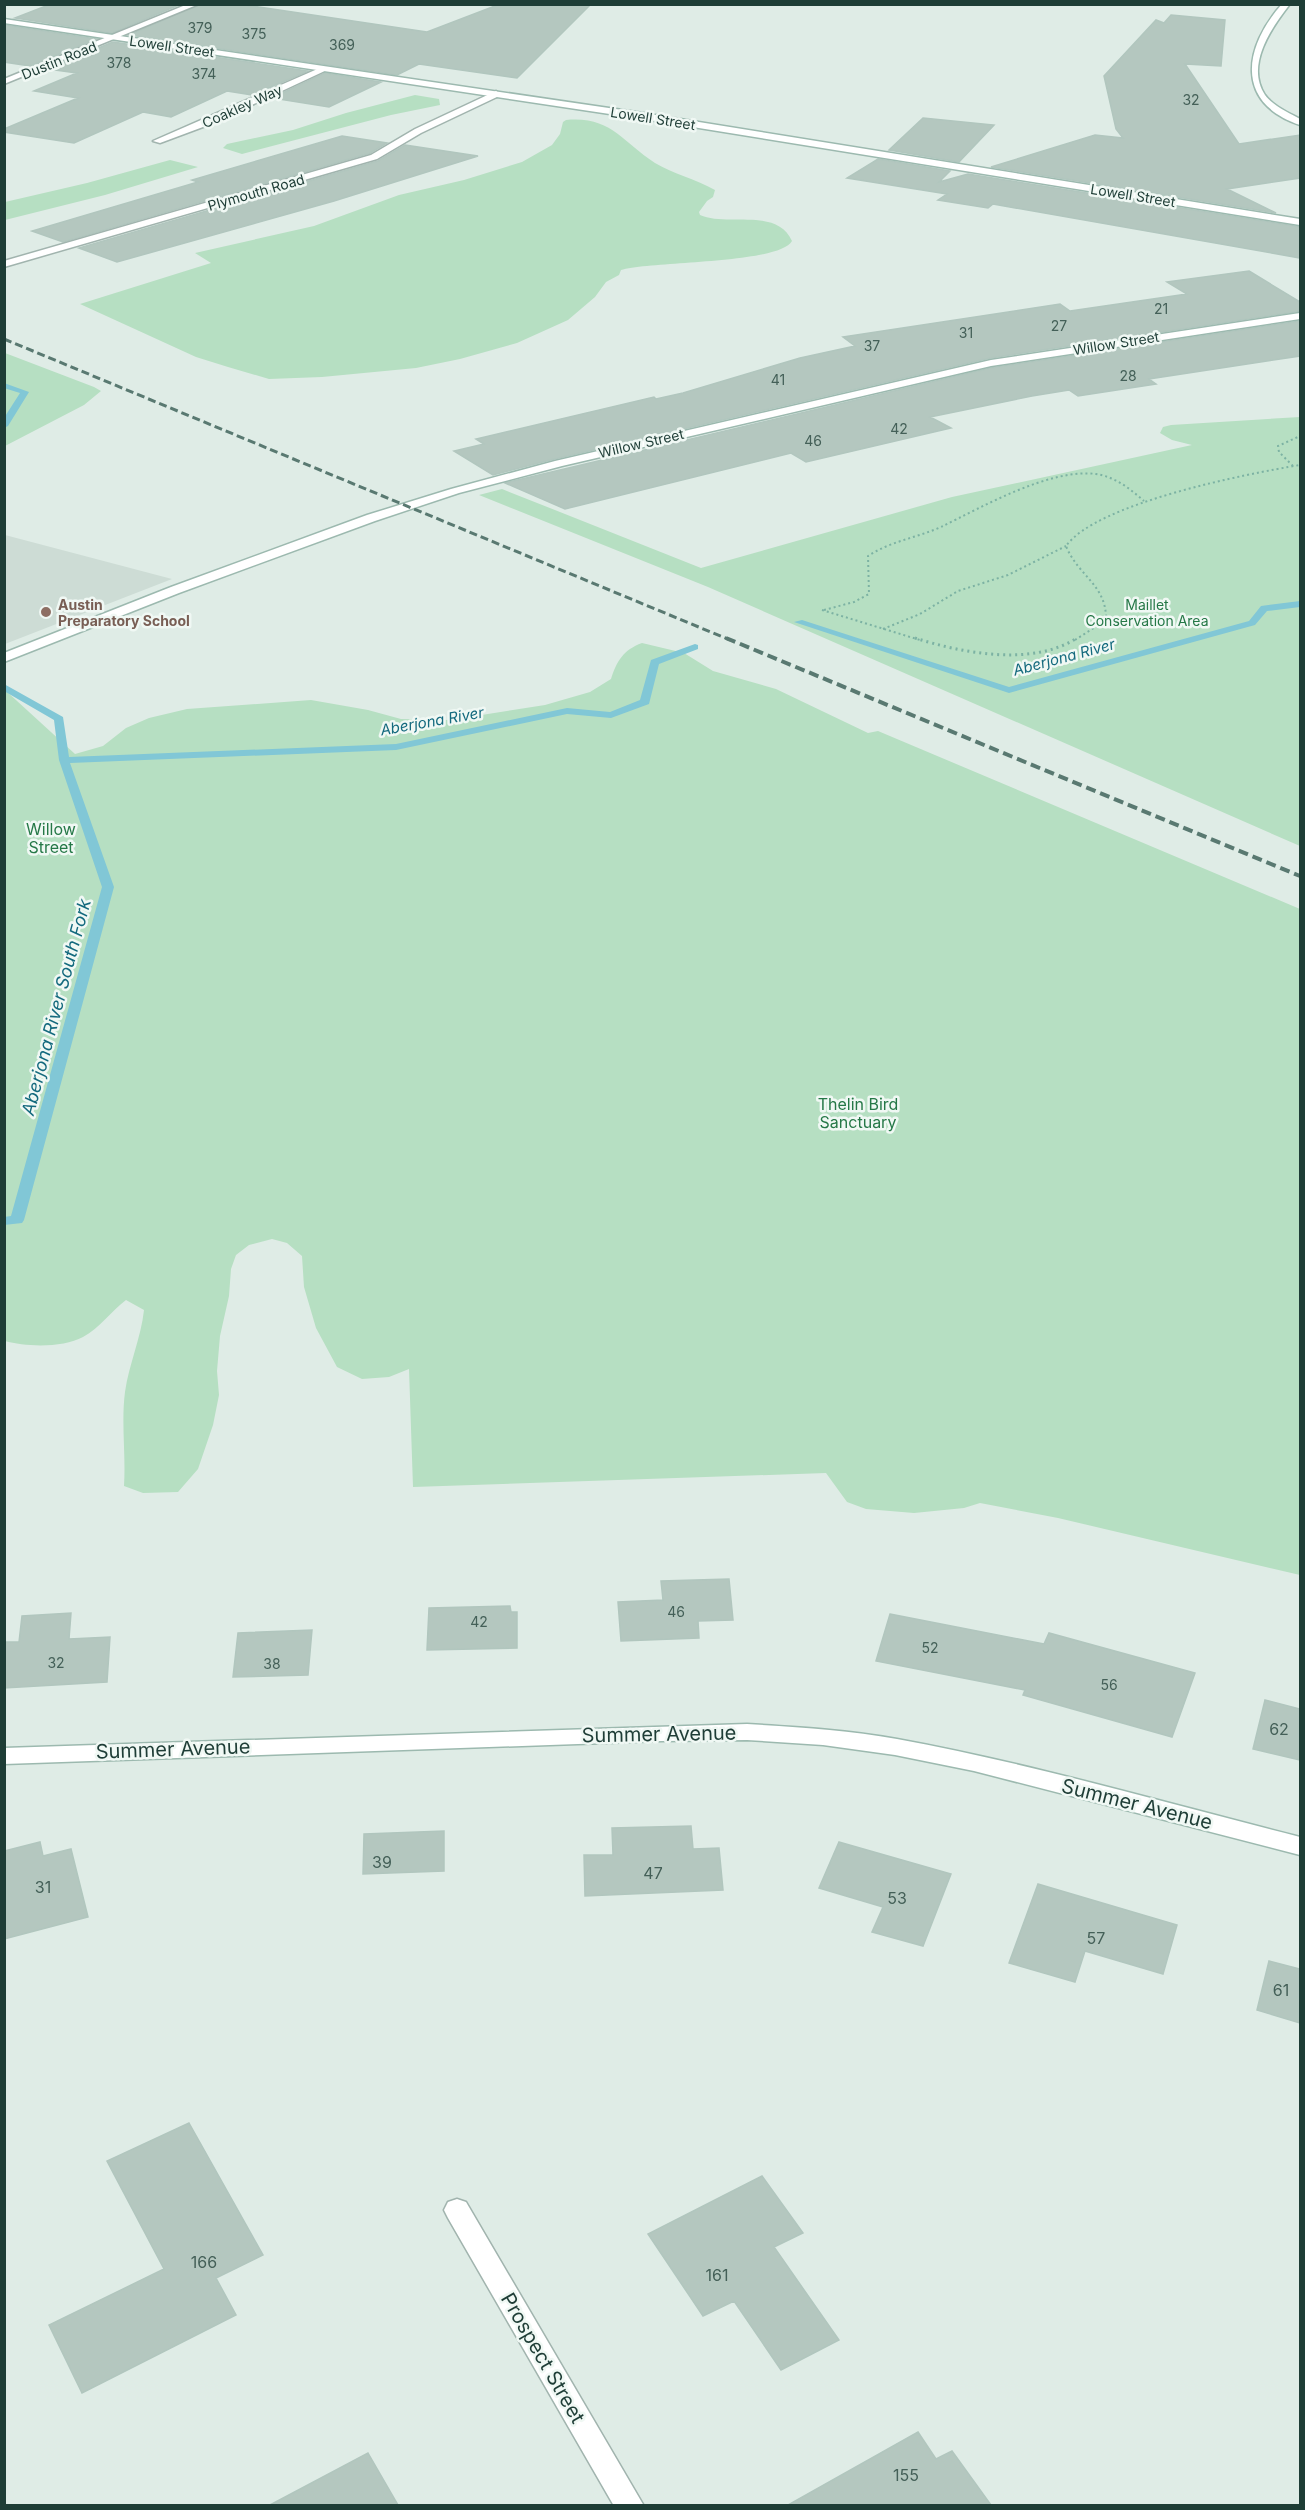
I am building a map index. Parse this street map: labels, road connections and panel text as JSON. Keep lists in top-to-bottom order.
{
  "streets": {
    "main road": [
      "Lowell Street",
      "Dustin Road",
      "Coakley Way",
      "Plymouth Road",
      "Willow Street",
      "Summer Avenue",
      "Prospect Street"
    ]
  },
  "crossings": [
    ["Lowell Street", "Dustin Road"],
    ["Lowell Street", "Coakley Way"],
    ["Lowell Street", "Plymouth Road"]
  ],
  "water": ["Aberjona River", "Aberjona River South Fork"],
  "parks": ["Maillet Conservation Area", "Willow Street", "Thelin Bird Sanctuary"],
  "places": ["Austin Preparatory School"],
  "house_numbers": [
    "379",
    "375",
    "369",
    "378",
    "374",
    "32",
    "21",
    "27",
    "31",
    "37",
    "28",
    "41",
    "42",
    "46",
    "46",
    "42",
    "52",
    "32",
    "38",
    "56",
    "62",
    "39",
    "47",
    "31",
    "53",
    "57",
    "61",
    "166",
    "161",
    "155"
  ]
}
